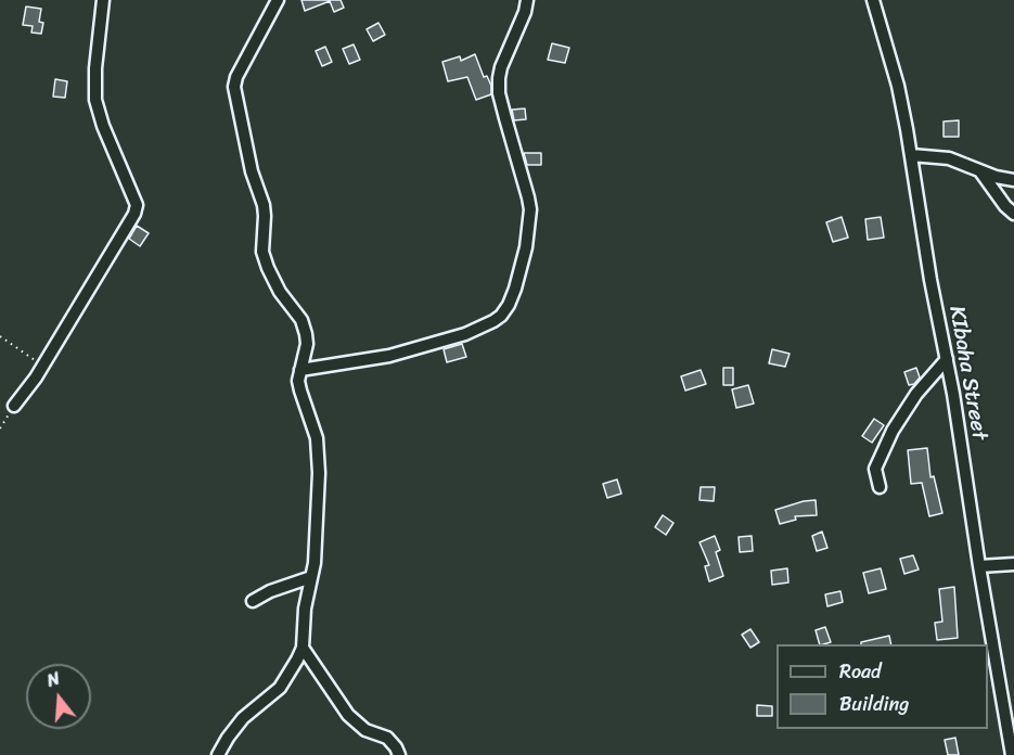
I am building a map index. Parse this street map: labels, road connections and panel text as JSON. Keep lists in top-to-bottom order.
{
  "streets": {
    "street": ["KIbaha Street"]
  },
  "legend": ["Road", "Building"],
  "north": "top"
}
